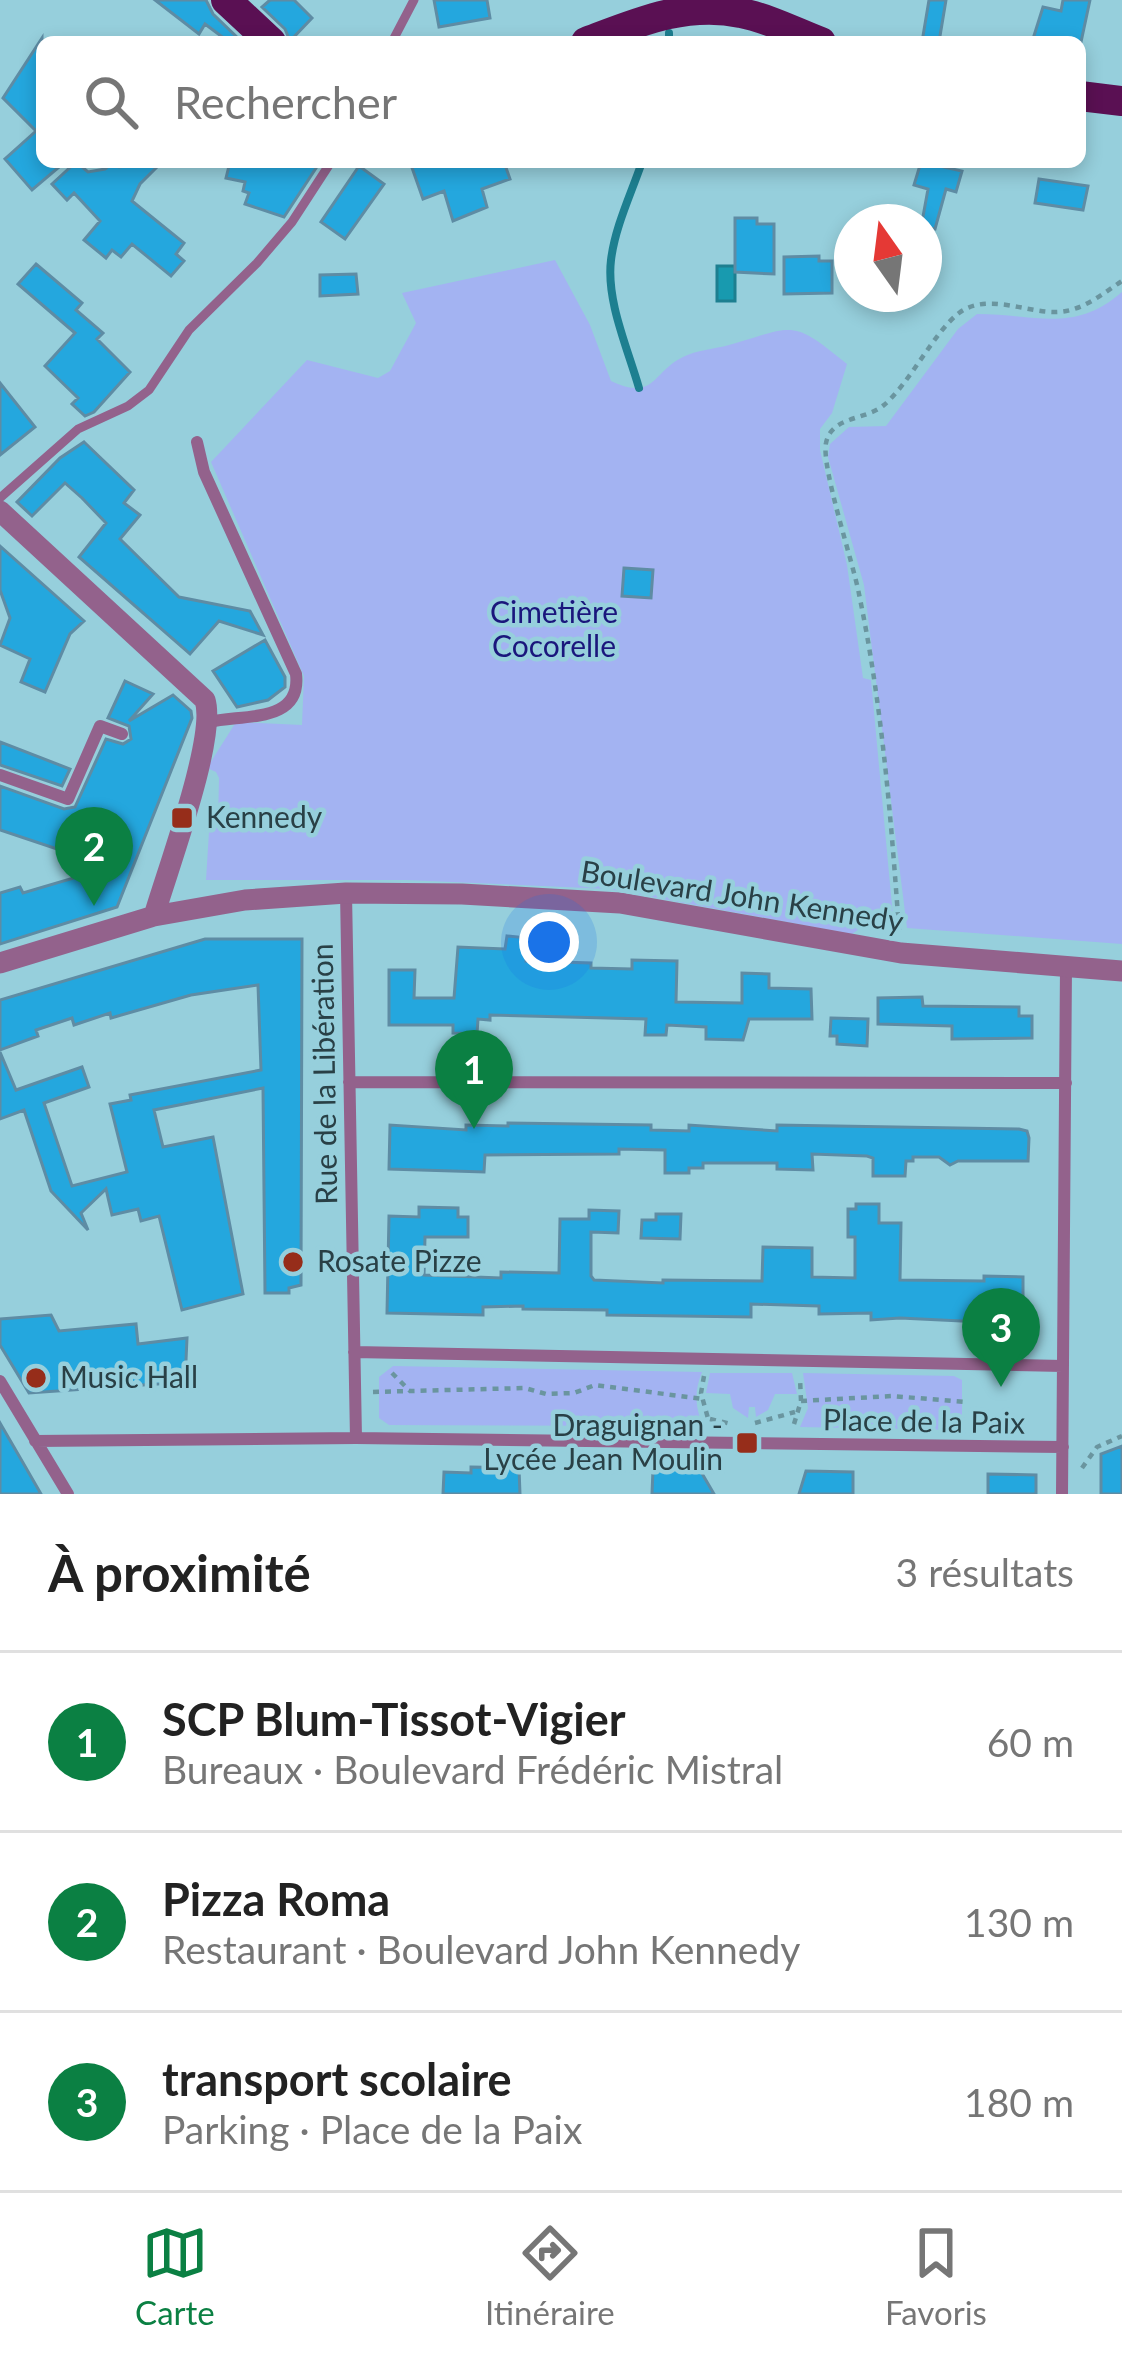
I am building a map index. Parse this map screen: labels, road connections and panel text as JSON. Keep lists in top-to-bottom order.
{
  "streets": {
    "street": ["Boulevard John Kennedy", "Rue de la Libération", "Place de la Paix"]
  },
  "crossings": [
    ["Boulevard John Kennedy", "Rue de la Libération"],
    ["Rue de la Libération", "Place de la Paix"]
  ],
  "parks": ["Cimetière Cocorelle"],
  "places": {
    "transit": ["Kennedy", "Draguignan - Lycée Jean Moulin"],
    "other": ["Rosate Pizze", "Music Hall"]
  },
  "north": "top",
  "page": {
    "search": "Rechercher",
    "pins": ["2", "1", "3"],
    "heading": ["À proximité", "3 résultats"],
    "list": [
      {
        "mark": "1",
        "name": "SCP Blum-Tissot-Vigier",
        "note": "Bureaux · Boulevard Frédéric Mistral",
        "value": "60 m"
      },
      {
        "mark": "2",
        "name": "Pizza Roma",
        "note": "Restaurant · Boulevard John Kennedy",
        "value": "130 m"
      },
      {
        "mark": "3",
        "name": "transport scolaire",
        "note": "Parking · Place de la Paix",
        "value": "180 m"
      }
    ],
    "nav": ["Carte", "Itinéraire", "Favoris"]
  }
}
